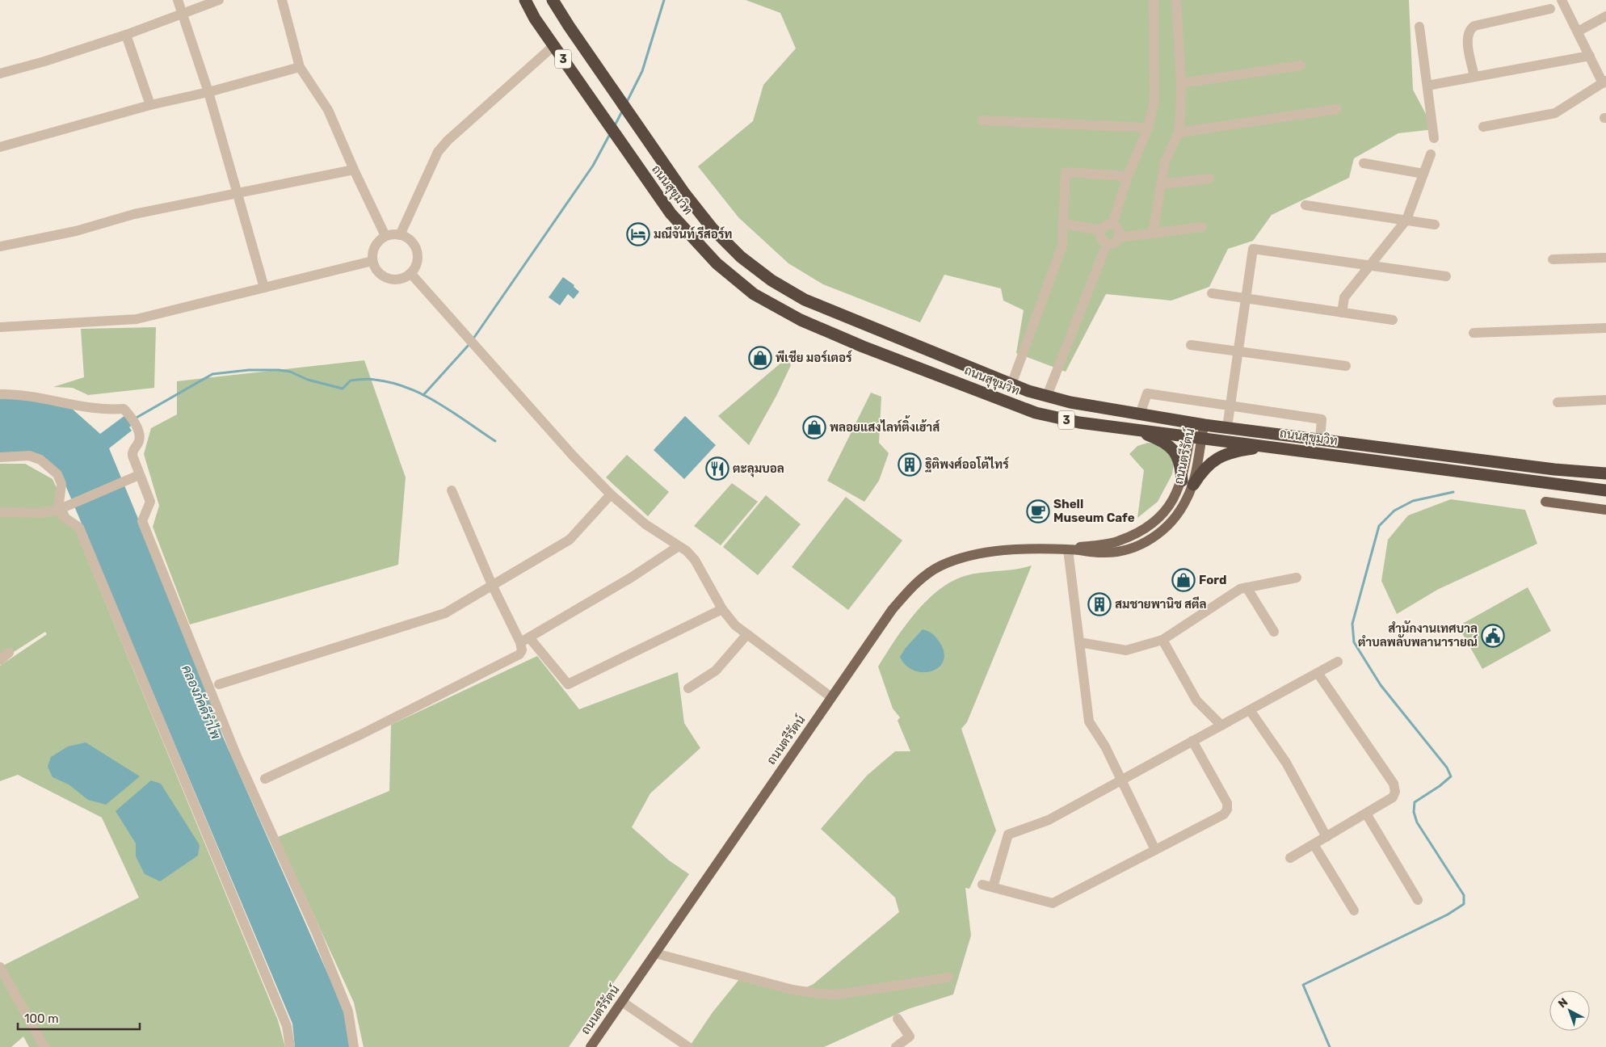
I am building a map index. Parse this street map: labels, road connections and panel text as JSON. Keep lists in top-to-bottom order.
{
  "streets": {
    "highway": ["3", "ถนนสุขุมวิท"],
    "main road": ["ถนนตรีรัตน์"]
  },
  "crossings": [
    ["ถนนสุขุมวิท", "ถนนตรีรัตน์"]
  ],
  "water": ["คลองภัคดีรำไพ"],
  "places": {
    "hotel": ["มณีจันท์ รีสอร์ท"],
    "shop": ["พีเชีย มอร์เตอร์", "พลอยแสงไลท์ติ้งเฮ้าส์", "Ford"],
    "building": ["ฐิติพงศ์ออโต้ไทร์", "สมชายพานิช สตีล"],
    "restaurant": ["ตะลุมบอล"],
    "cafe": ["Shell Museum Cafe"],
    "public building": ["สำนักงานเทศบาล ตำบลพลับพลานารายณ์"]
  },
  "scale_bar": "100 m",
  "north": "top left"
}
